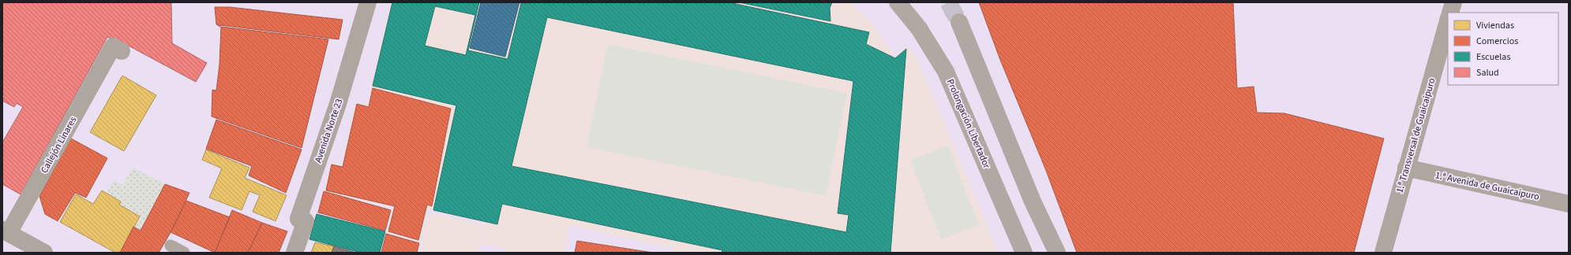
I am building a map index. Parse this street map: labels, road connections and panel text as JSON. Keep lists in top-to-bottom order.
{
  "streets": {
    "main road": ["Prolongación Libertador"],
    "street": [
      "Avenida Norte 23",
      "1.ª Transversal de Guaicaipuro",
      "Callejón Linares",
      "1.ª Avenida de Guaicaipuro"
    ]
  },
  "crossings": [
    ["1.ª Transversal de Guaicaipuro", "1.ª Avenida de Guaicaipuro"]
  ],
  "legend": [
    "Viviendas",
    "Comercios",
    "Escuelas",
    "Salud"
  ]
}
